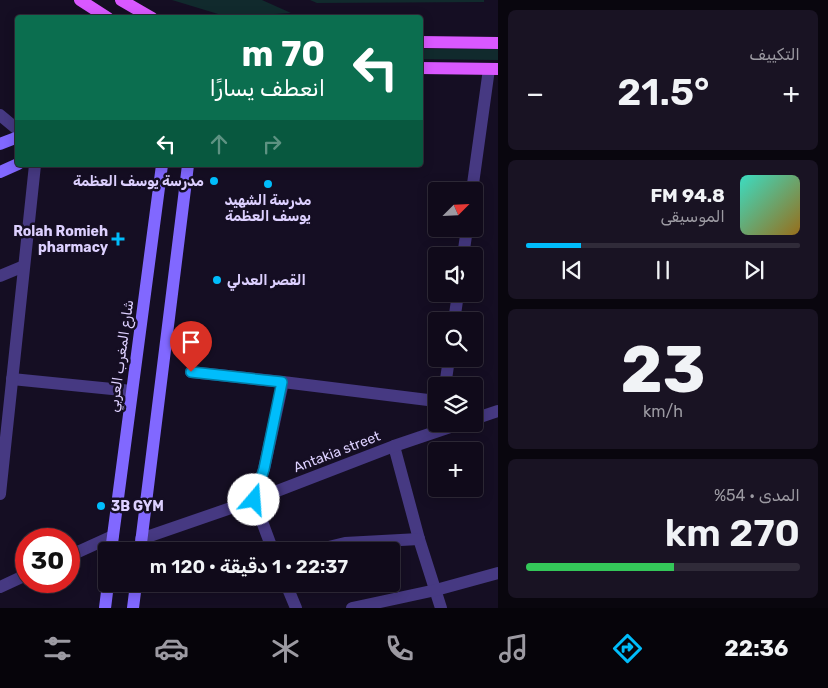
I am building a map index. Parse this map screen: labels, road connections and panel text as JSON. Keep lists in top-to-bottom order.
{
  "streets": {
    "main road": ["شارع المغرب العربي"],
    "street": ["Antakia street"]
  },
  "places": {
    "other": [
      "مدرسة يوسف العظمة",
      "مدرسة الشهيد يوسف العظمة",
      "القصر العدلي",
      "3B GYM"
    ],
    "health": ["Rolah Romieh pharmacy"]
  },
  "north": "top right",
  "page": {
    "tile": [
      "التكييف",
      ["23", "km/h"],
      ["المدى · 54%", "270 km"]
    ],
    "turn": ["70 m", "انعطف يسارًا"],
    "heat": ["−", "21.5°", "+"],
    "song": ["94.8 FM", "الموسيقى"],
    "map_buttons": "+",
    "limit": "30",
    "trip": "22:37 · 1 دقيقة · 120 m",
    "tabs": "22:36"
  }
}
